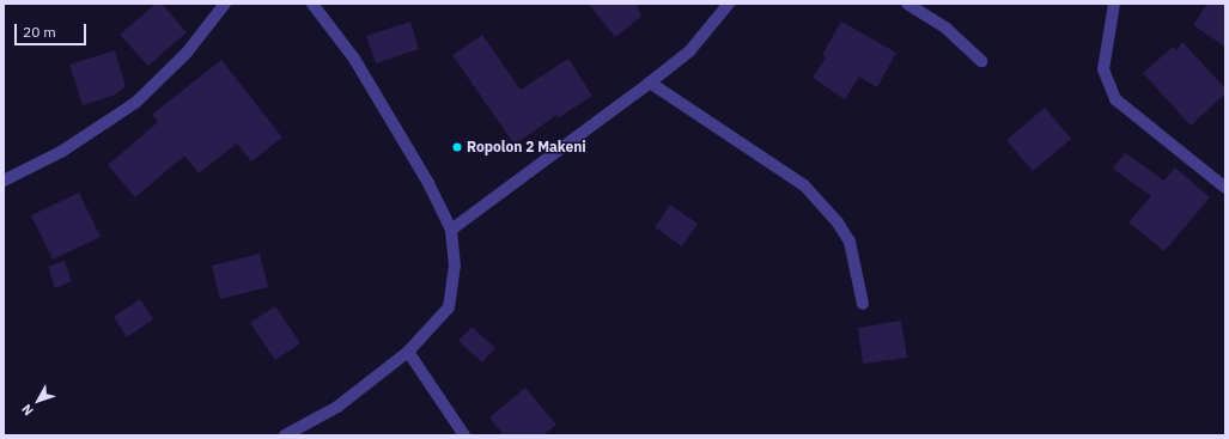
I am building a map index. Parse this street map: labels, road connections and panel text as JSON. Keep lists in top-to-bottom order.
{
  "places": ["Ropolon 2 Makeni"],
  "scale_bar": "20 m",
  "north": "bottom left"
}
